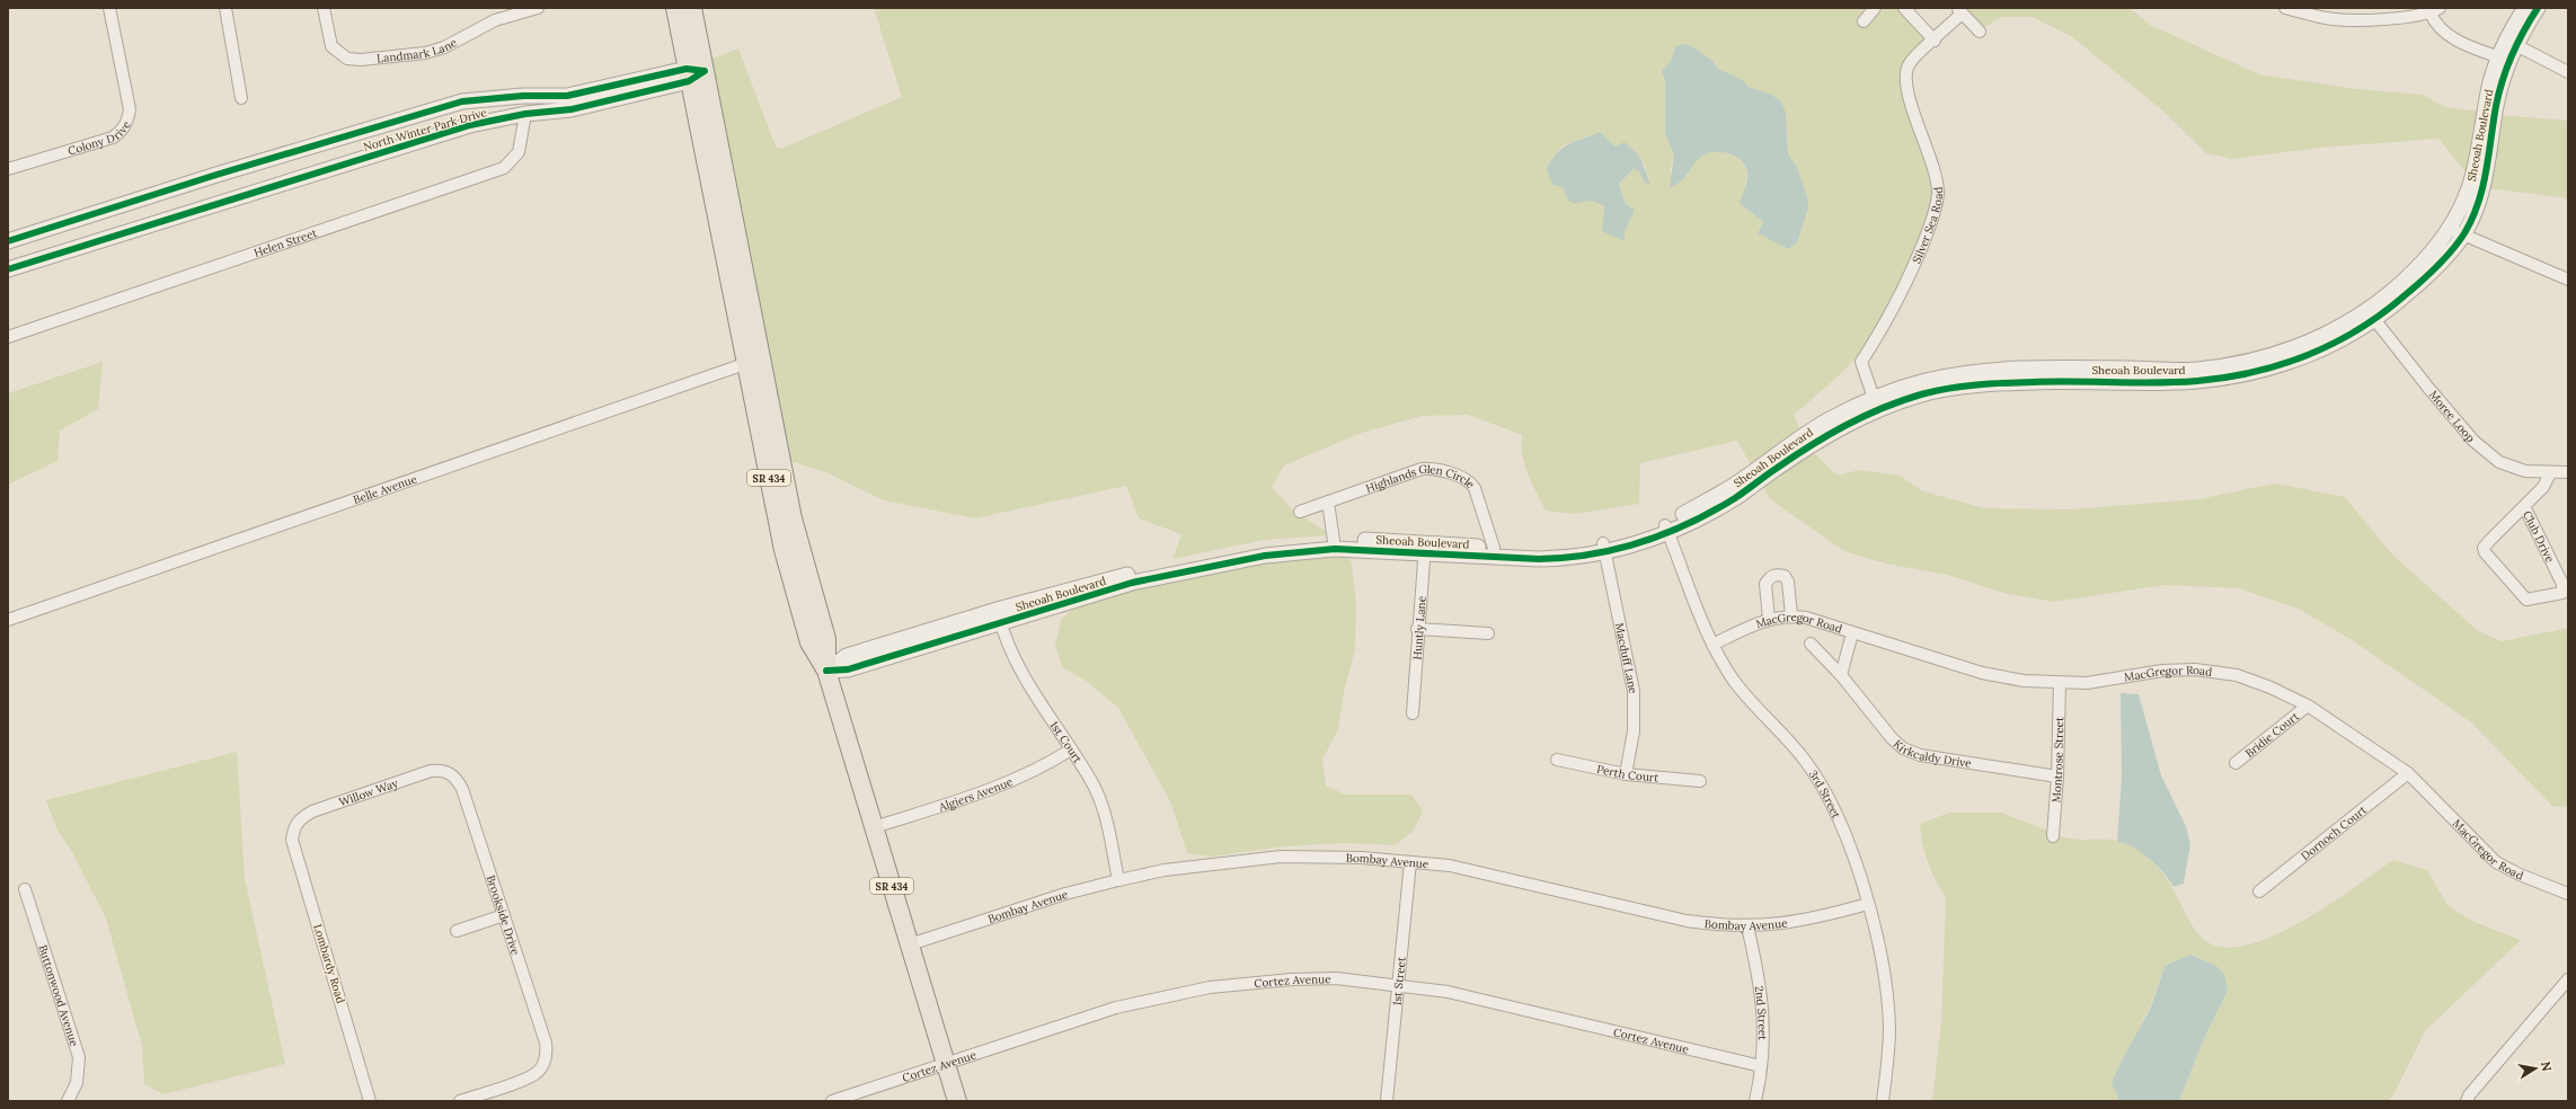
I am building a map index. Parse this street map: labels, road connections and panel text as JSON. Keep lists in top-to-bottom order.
{
  "streets": {
    "main road": ["SR 434"],
    "street": [
      "Landmark Lane",
      "North Winter Park Drive",
      "Colony Drive",
      "Sheoah Boulevard",
      "Silver Sea Road",
      "Helen Street",
      "Moree Loop",
      "Belle Avenue",
      "Highlands Glen Circle",
      "Club Drive",
      "Huntly Lane",
      "MacGregor Road",
      "Macduff Lane",
      "Bridie Court",
      "1st Court",
      "Kirkcaldy Drive",
      "Montrose Street",
      "Perth Court",
      "Willow Way",
      "Algiers Avenue",
      "3rd Street",
      "Dornoch Court",
      "Bombay Avenue",
      "Brookside Drive",
      "Lombardy Road",
      "Cortez Avenue",
      "1st Street",
      "Buttonwood Avenue",
      "2nd Street"
    ]
  },
  "crossings": [
    ["North Winter Park Drive", "Helen Street"],
    ["North Winter Park Drive", "SR 434"],
    ["Sheoah Boulevard", "Silver Sea Road"],
    ["Sheoah Boulevard", "Moree Loop"],
    ["Sheoah Boulevard", "SR 434"],
    ["Sheoah Boulevard", "Highlands Glen Circle"],
    ["Sheoah Boulevard", "Huntly Lane"],
    ["Sheoah Boulevard", "Macduff Lane"],
    ["Sheoah Boulevard", "1st Court"],
    ["Sheoah Boulevard", "3rd Street"],
    ["Moree Loop", "Club Drive"],
    ["SR 434", "Belle Avenue"],
    ["SR 434", "Algiers Avenue"],
    ["SR 434", "Bombay Avenue"],
    ["SR 434", "Cortez Avenue"],
    ["MacGregor Road", "Bridie Court"],
    ["MacGregor Road", "Montrose Street"],
    ["MacGregor Road", "3rd Street"],
    ["MacGregor Road", "Dornoch Court"],
    ["Macduff Lane", "Perth Court"],
    ["1st Court", "Algiers Avenue"],
    ["1st Court", "Bombay Avenue"],
    ["Kirkcaldy Drive", "Montrose Street"],
    ["Willow Way", "Brookside Drive"],
    ["Willow Way", "Lombardy Road"],
    ["3rd Street", "Bombay Avenue"],
    ["Bombay Avenue", "1st Street"],
    ["Bombay Avenue", "2nd Street"],
    ["Cortez Avenue", "1st Street"],
    ["Cortez Avenue", "2nd Street"]
  ],
  "north": "right"
}
